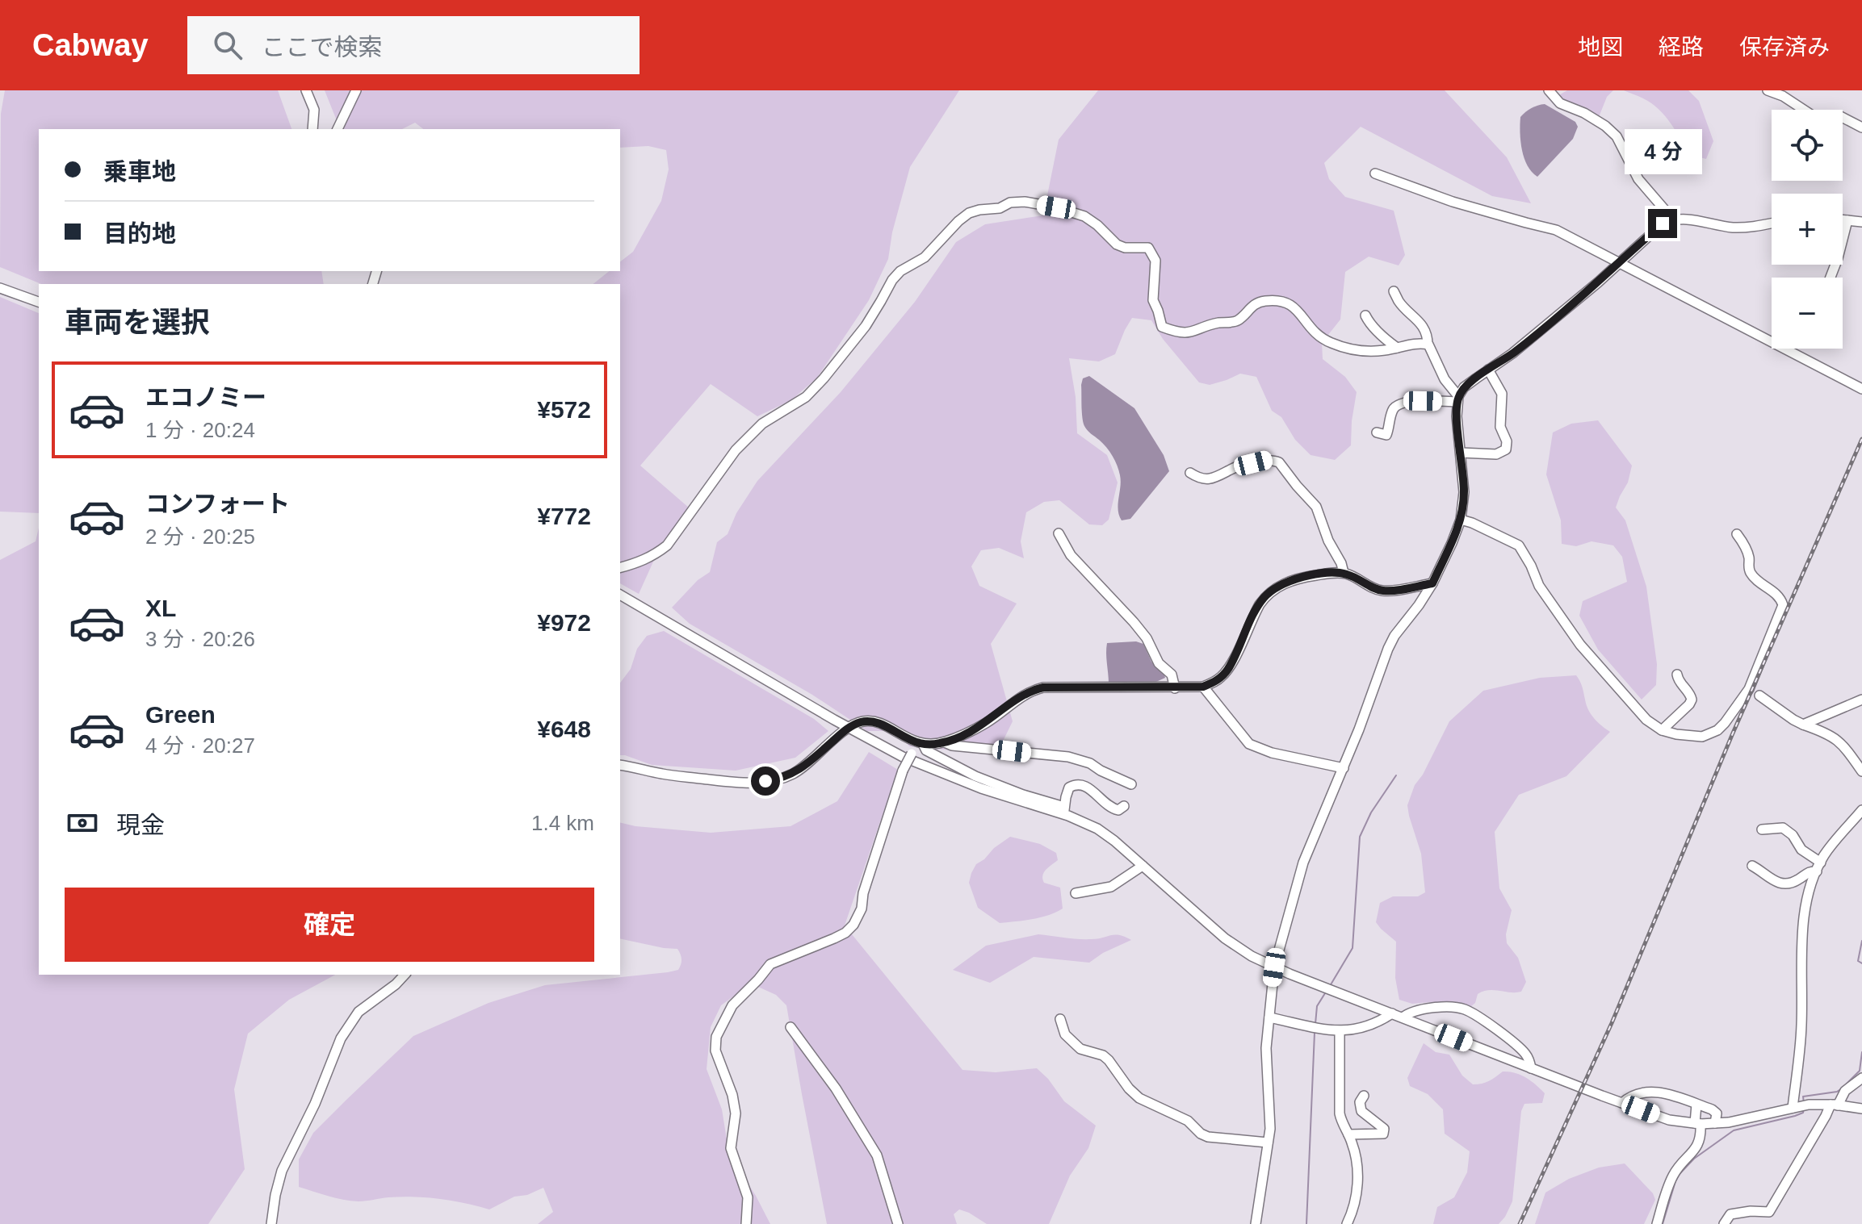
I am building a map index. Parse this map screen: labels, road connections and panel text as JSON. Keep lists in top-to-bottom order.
{
  "page": {
    "header": "Cabway",
    "search": "ここで検索",
    "nav": ["地図", "経路", "保存済み"],
    "map_buttons": ["+", "−"],
    "bubble": "4 分",
    "banner": ["乗車地", "目的地"],
    "heading": "車両を選択",
    "list": [
      {
        "name": "エコノミー",
        "note": "1 分 · 20:24",
        "value": "¥572"
      },
      {
        "name": "コンフォート",
        "note": "2 分 · 20:25",
        "value": "¥772"
      },
      {
        "name": "XL",
        "note": "3 分 · 20:26",
        "value": "¥972"
      },
      {
        "name": "Green",
        "note": "4 分 · 20:27",
        "value": "¥648"
      }
    ],
    "pay": ["現金", "1.4 km"],
    "buttons": "確定"
  }
}
